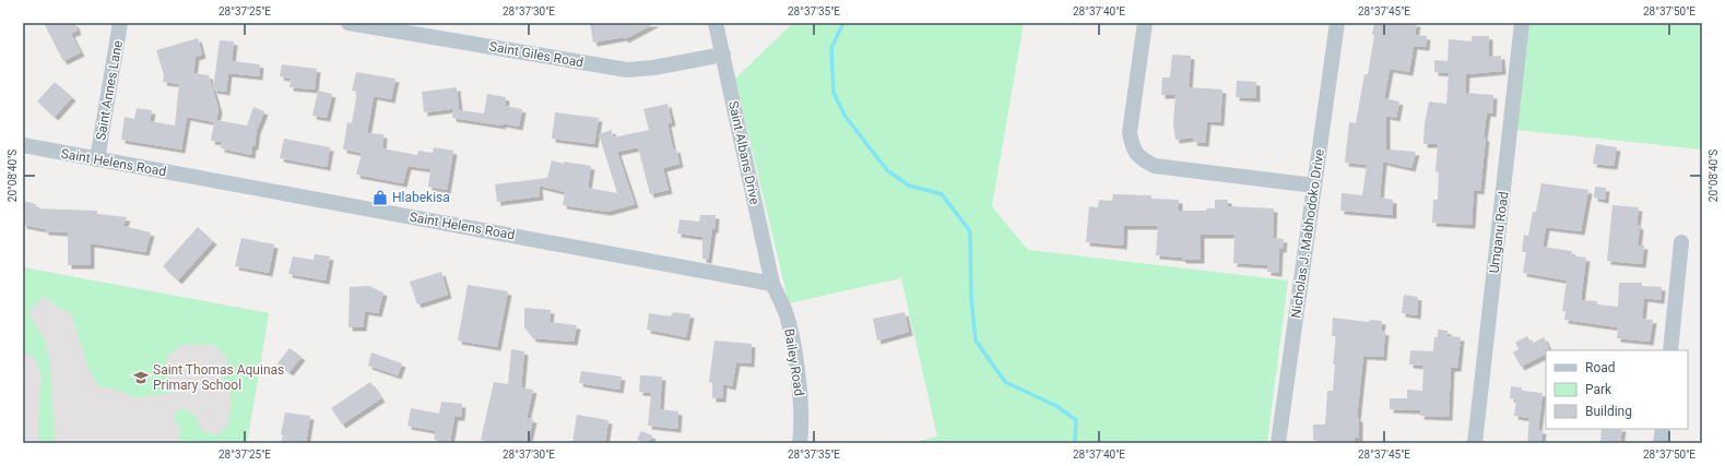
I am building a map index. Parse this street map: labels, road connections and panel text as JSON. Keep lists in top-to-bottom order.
{
  "streets": {
    "street": [
      "Saint Giles Road",
      "Saint Annes Lane",
      "Saint Albans Drive",
      "Saint Helens Road",
      "Umganu Road",
      "Nicholas J. Mabhodoko Drive",
      "Bailey Road"
    ]
  },
  "crossings": [
    ["Saint Giles Road", "Saint Albans Drive"],
    ["Saint Annes Lane", "Saint Helens Road"],
    ["Saint Albans Drive", "Saint Helens Road"],
    ["Saint Albans Drive", "Bailey Road"],
    ["Saint Helens Road", "Bailey Road"]
  ],
  "places": {
    "shop": ["Hlabekisa"],
    "school or university": ["Saint Thomas Aquinas Primary School"]
  },
  "legend": ["Road", "Park", "Building"],
  "coordinates": [
    "28°37'25\"E",
    "28°37'30\"E",
    "28°37'35\"E",
    "28°37'40\"E",
    "28°37'45\"E",
    "28°37'50\"E",
    "20°08'40\"S"
  ]
}
